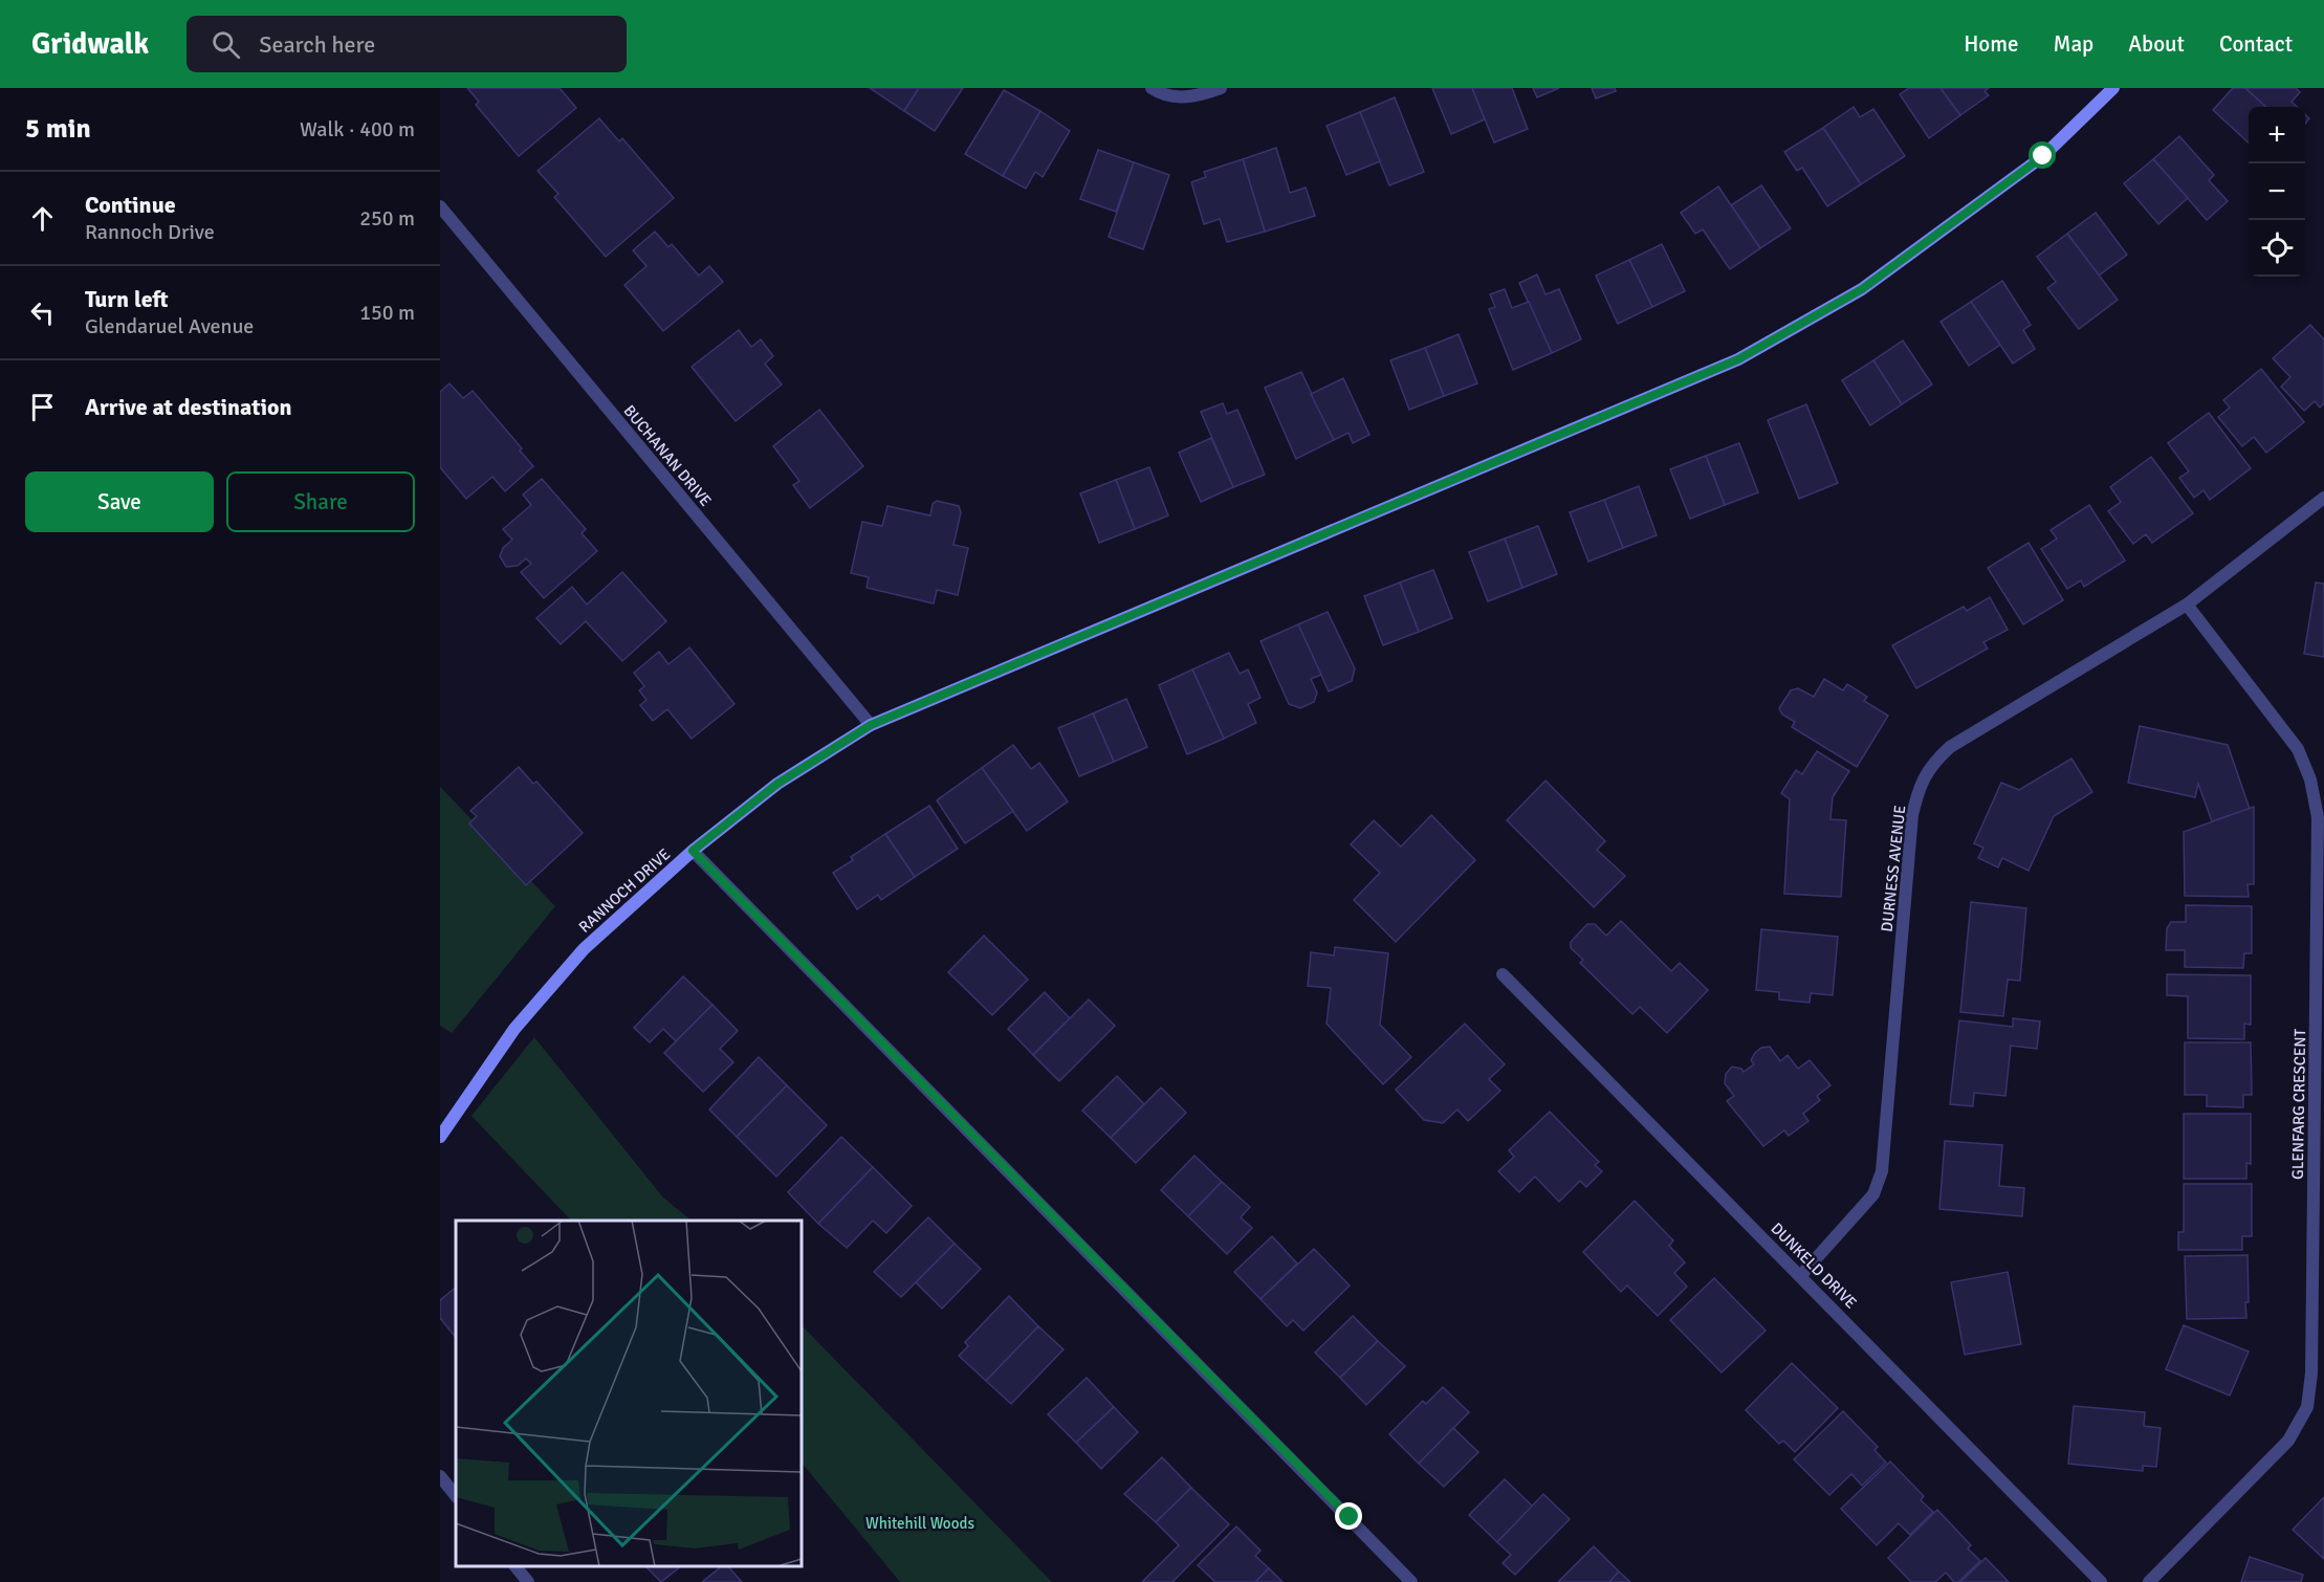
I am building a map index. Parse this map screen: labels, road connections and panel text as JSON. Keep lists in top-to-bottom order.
{
  "streets": {
    "street": [
      "BUCHANAN DRIVE",
      "DURNESS AVENUE",
      "RANNOCH DRIVE",
      "GLENFARG CRESCENT",
      "DUNKELD DRIVE"
    ]
  },
  "crossings": [
    ["BUCHANAN DRIVE", "RANNOCH DRIVE"],
    ["DURNESS AVENUE", "GLENFARG CRESCENT"],
    ["DURNESS AVENUE", "DUNKELD DRIVE"]
  ],
  "parks": ["Whitehill Woods"],
  "page": {
    "header": "Gridwalk",
    "search": "Search here",
    "nav": [
      "Home",
      "Map",
      "About",
      "Contact"
    ],
    "heading": ["5 min", "Walk · 400 m"],
    "map_buttons": ["+", "−"],
    "list": [
      ["Continue", "Rannoch Drive", "250 m"],
      ["Turn left", "Glendaruel Avenue", "150 m"],
      "Arrive at destination"
    ],
    "buttons": ["Save", "Share"]
  }
}
